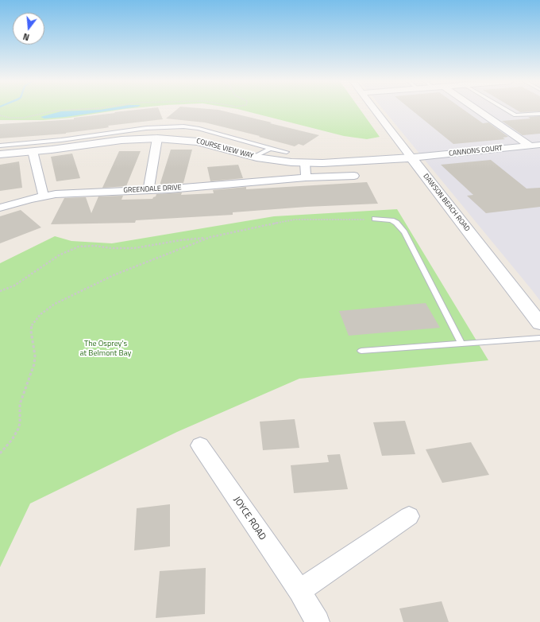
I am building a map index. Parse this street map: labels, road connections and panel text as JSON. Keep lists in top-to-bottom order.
{
  "streets": {
    "street": [
      "COURSE VIEW WAY",
      "CANNONS COURT",
      "GREENDALE DRIVE",
      "DAWSON BEACH ROAD",
      "JOYCE ROAD"
    ]
  },
  "crossings": [
    ["COURSE VIEW WAY", "CANNONS COURT"],
    ["COURSE VIEW WAY", "DAWSON BEACH ROAD"],
    ["CANNONS COURT", "DAWSON BEACH ROAD"]
  ],
  "parks": ["The Osprey's at Belmont Bay"],
  "north": "bottom"
}
